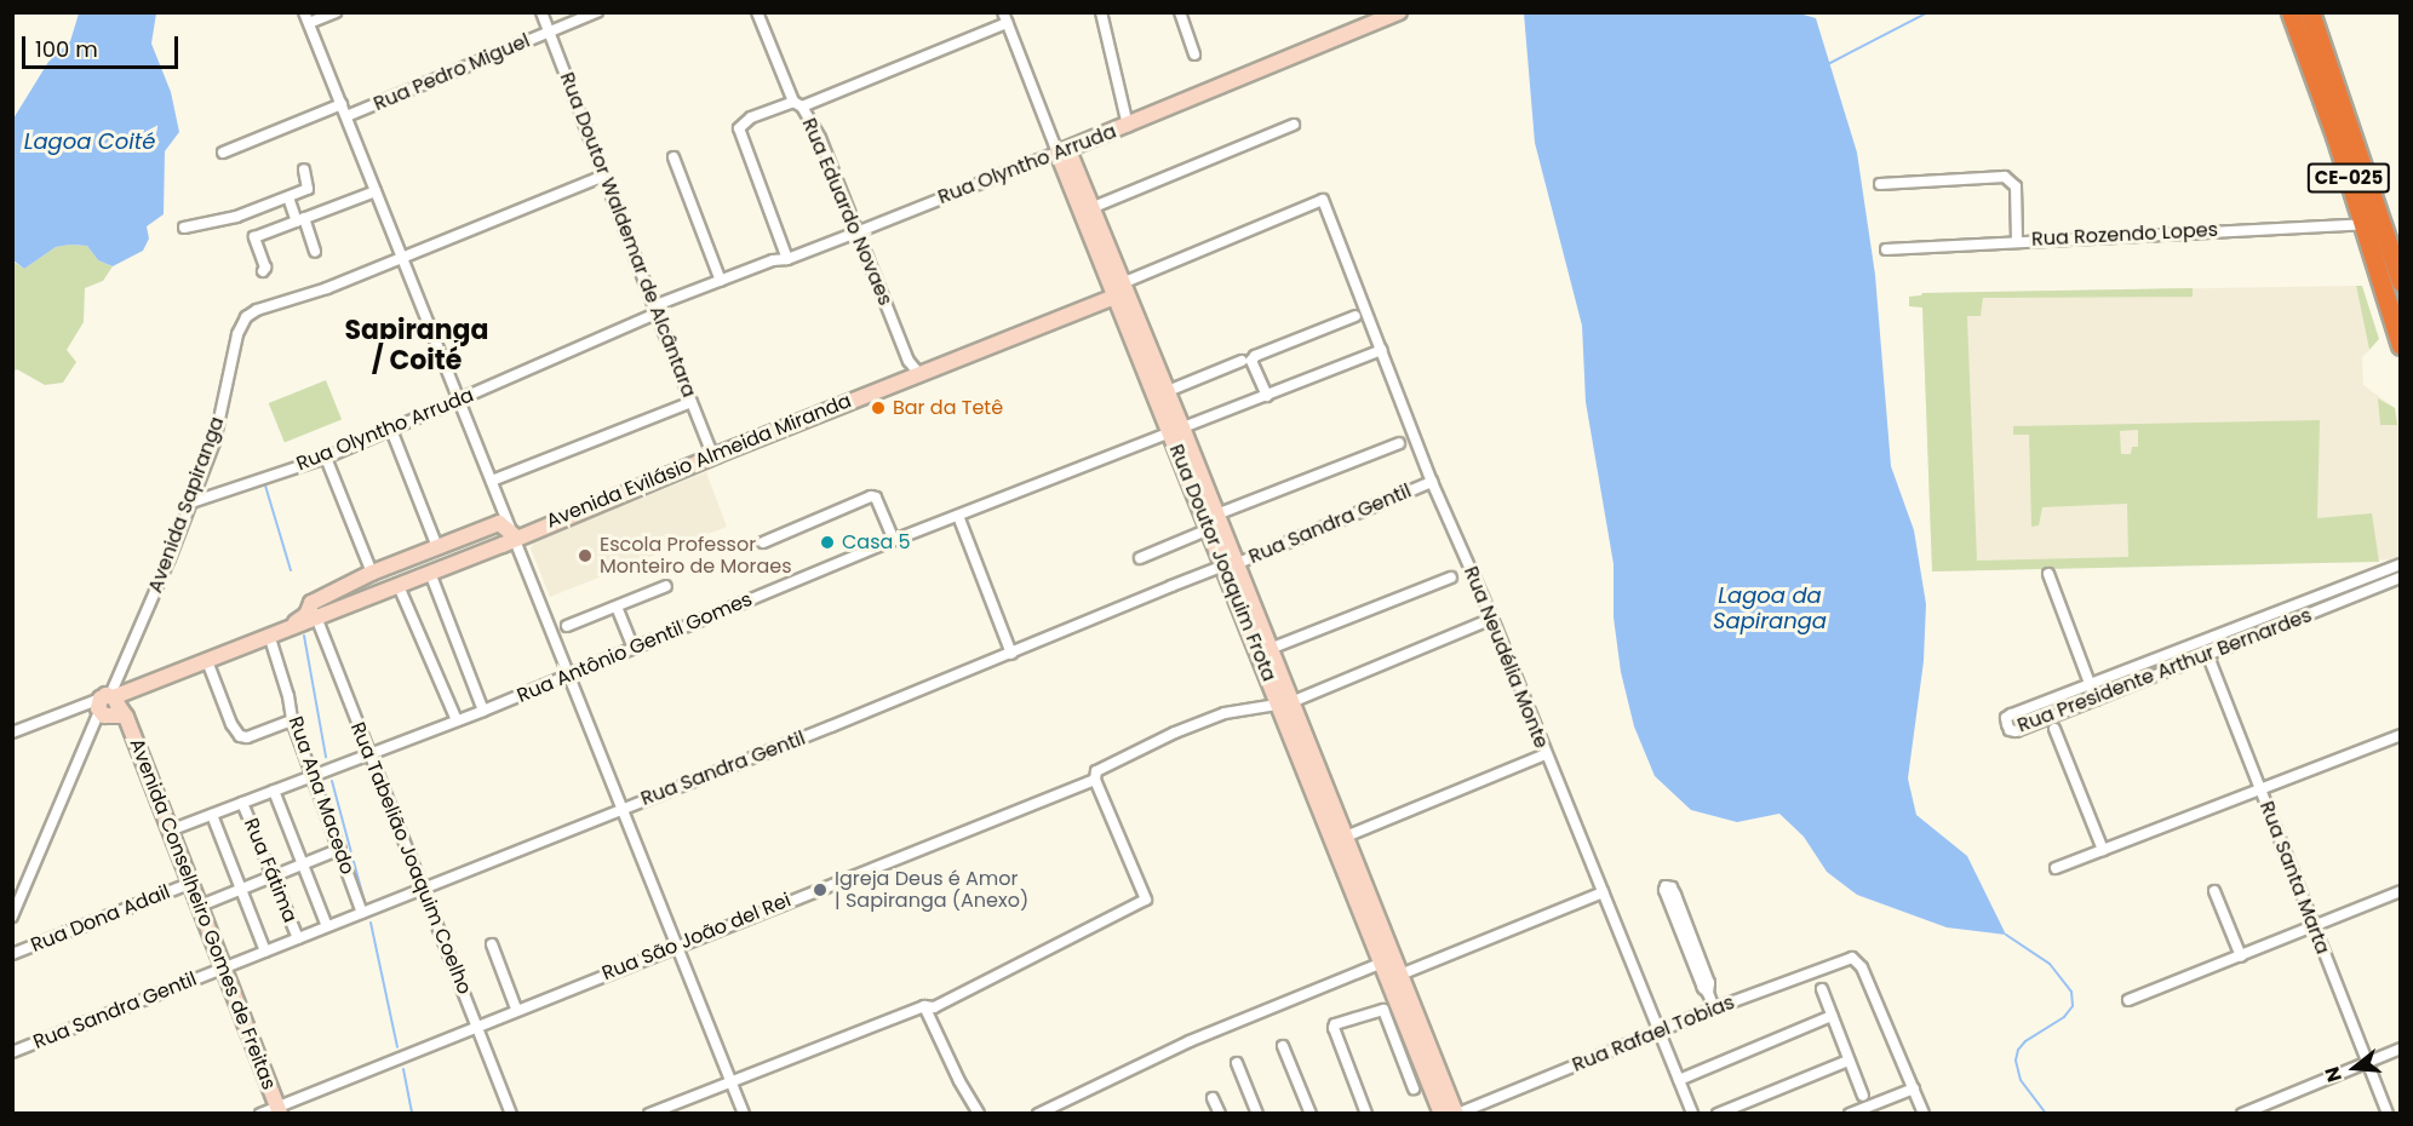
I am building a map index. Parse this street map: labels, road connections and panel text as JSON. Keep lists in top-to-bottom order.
{
  "streets": {
    "highway": ["CE-025"],
    "street": [
      "Rua Pedro Miguel",
      "Rua Olyntho Arruda",
      "Rua Eduardo Novaes",
      "Rua Doutor Waldemar de Alcântara",
      "Rua Rozendo Lopes",
      "Avenida Evilásio Almeida Miranda",
      "Avenida Sapiranga",
      "Rua Sandra Gentil",
      "Rua Doutor Joaquim Frota",
      "Rua Antônio Gentil Gomes",
      "Rua Neudélia Monte",
      "Rua Presidente Arthur Bernardes",
      "Rua Ana Macedo",
      "Rua Tabelião Joaquim Coelho",
      "Rua Fátima",
      "Rua Santa Marta",
      "Avenida Conselheiro Gomes de Freitas",
      "Rua Dona Adail",
      "Rua São João del Rei",
      "Rua Rafael Tobias"
    ]
  },
  "crossings": [
    ["Rua Pedro Miguel", "Rua Doutor Waldemar de Alcântara"],
    ["Rua Olyntho Arruda", "Rua Eduardo Novaes"],
    ["Rua Olyntho Arruda", "Rua Doutor Waldemar de Alcântara"],
    ["Rua Olyntho Arruda", "Avenida Sapiranga"],
    ["Rua Olyntho Arruda", "Rua Doutor Joaquim Frota"],
    ["CE-025", "Rua Rozendo Lopes"],
    ["Rua Eduardo Novaes", "Avenida Evilásio Almeida Miranda"],
    ["Rua Doutor Waldemar de Alcântara", "Avenida Evilásio Almeida Miranda"],
    ["Avenida Evilásio Almeida Miranda", "Avenida Sapiranga"],
    ["Avenida Evilásio Almeida Miranda", "Rua Doutor Joaquim Frota"],
    ["Avenida Evilásio Almeida Miranda", "Rua Neudélia Monte"],
    ["Avenida Evilásio Almeida Miranda", "Rua Ana Macedo"],
    ["Avenida Evilásio Almeida Miranda", "Rua Tabelião Joaquim Coelho"],
    ["Avenida Evilásio Almeida Miranda", "Avenida Conselheiro Gomes de Freitas"],
    ["Avenida Sapiranga", "Avenida Conselheiro Gomes de Freitas"],
    ["Rua Sandra Gentil", "Rua Doutor Joaquim Frota"],
    ["Rua Sandra Gentil", "Rua Neudélia Monte"],
    ["Rua Sandra Gentil", "Rua Ana Macedo"],
    ["Rua Sandra Gentil", "Rua Tabelião Joaquim Coelho"],
    ["Rua Sandra Gentil", "Rua Fátima"],
    ["Rua Sandra Gentil", "Avenida Conselheiro Gomes de Freitas"],
    ["Rua Doutor Joaquim Frota", "Rua Antônio Gentil Gomes"],
    ["Rua Doutor Joaquim Frota", "Rua São João del Rei"],
    ["Rua Doutor Joaquim Frota", "Rua Rafael Tobias"],
    ["Rua Antônio Gentil Gomes", "Rua Neudélia Monte"],
    ["Rua Antônio Gentil Gomes", "Rua Ana Macedo"],
    ["Rua Antônio Gentil Gomes", "Rua Tabelião Joaquim Coelho"],
    ["Rua Antônio Gentil Gomes", "Rua Fátima"],
    ["Rua Antônio Gentil Gomes", "Avenida Conselheiro Gomes de Freitas"],
    ["Rua Neudélia Monte", "Rua São João del Rei"],
    ["Rua Neudélia Monte", "Rua Rafael Tobias"],
    ["Rua Presidente Arthur Bernardes", "Rua Santa Marta"],
    ["Rua Tabelião Joaquim Coelho", "Rua São João del Rei"],
    ["Avenida Conselheiro Gomes de Freitas", "Rua Dona Adail"],
    ["Avenida Conselheiro Gomes de Freitas", "Rua São João del Rei"]
  ],
  "districts": ["Sapiranga / Coité"],
  "water": ["Lagoa Coité", "Lagoa da Sapiranga"],
  "places": [
    "Bar da Tetê",
    "Casa 5",
    "Escola Professor Monteiro de Moraes",
    "Igreja Deus é Amor | Sapiranga (Anexo)"
  ],
  "scale_bar": "100 m",
  "north": "left"
}
